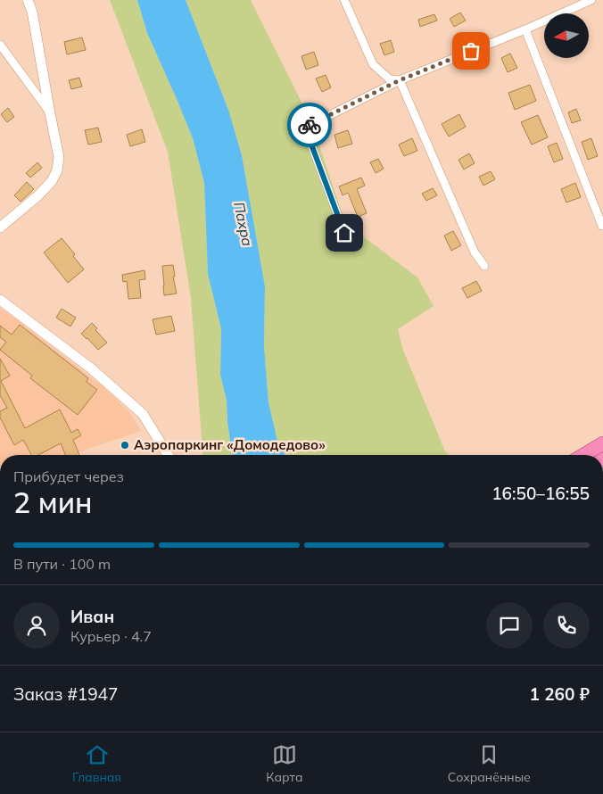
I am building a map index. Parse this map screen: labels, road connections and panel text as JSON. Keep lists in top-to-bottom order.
{
  "water": ["Пахра"],
  "places": ["Аэропаркинг «Домодедово»"],
  "north": "left",
  "page": {
    "heading": ["2 мин", "Прибудет через", "16:50–16:55"],
    "panel": [
      "Иван",
      "Курьер · 4.7",
      "Заказ #1947",
      "1 260 ₽"
    ],
    "bar": "В пути · 100 m",
    "tabs": ["Главная", "Карта", "Сохранённые"]
  }
}
